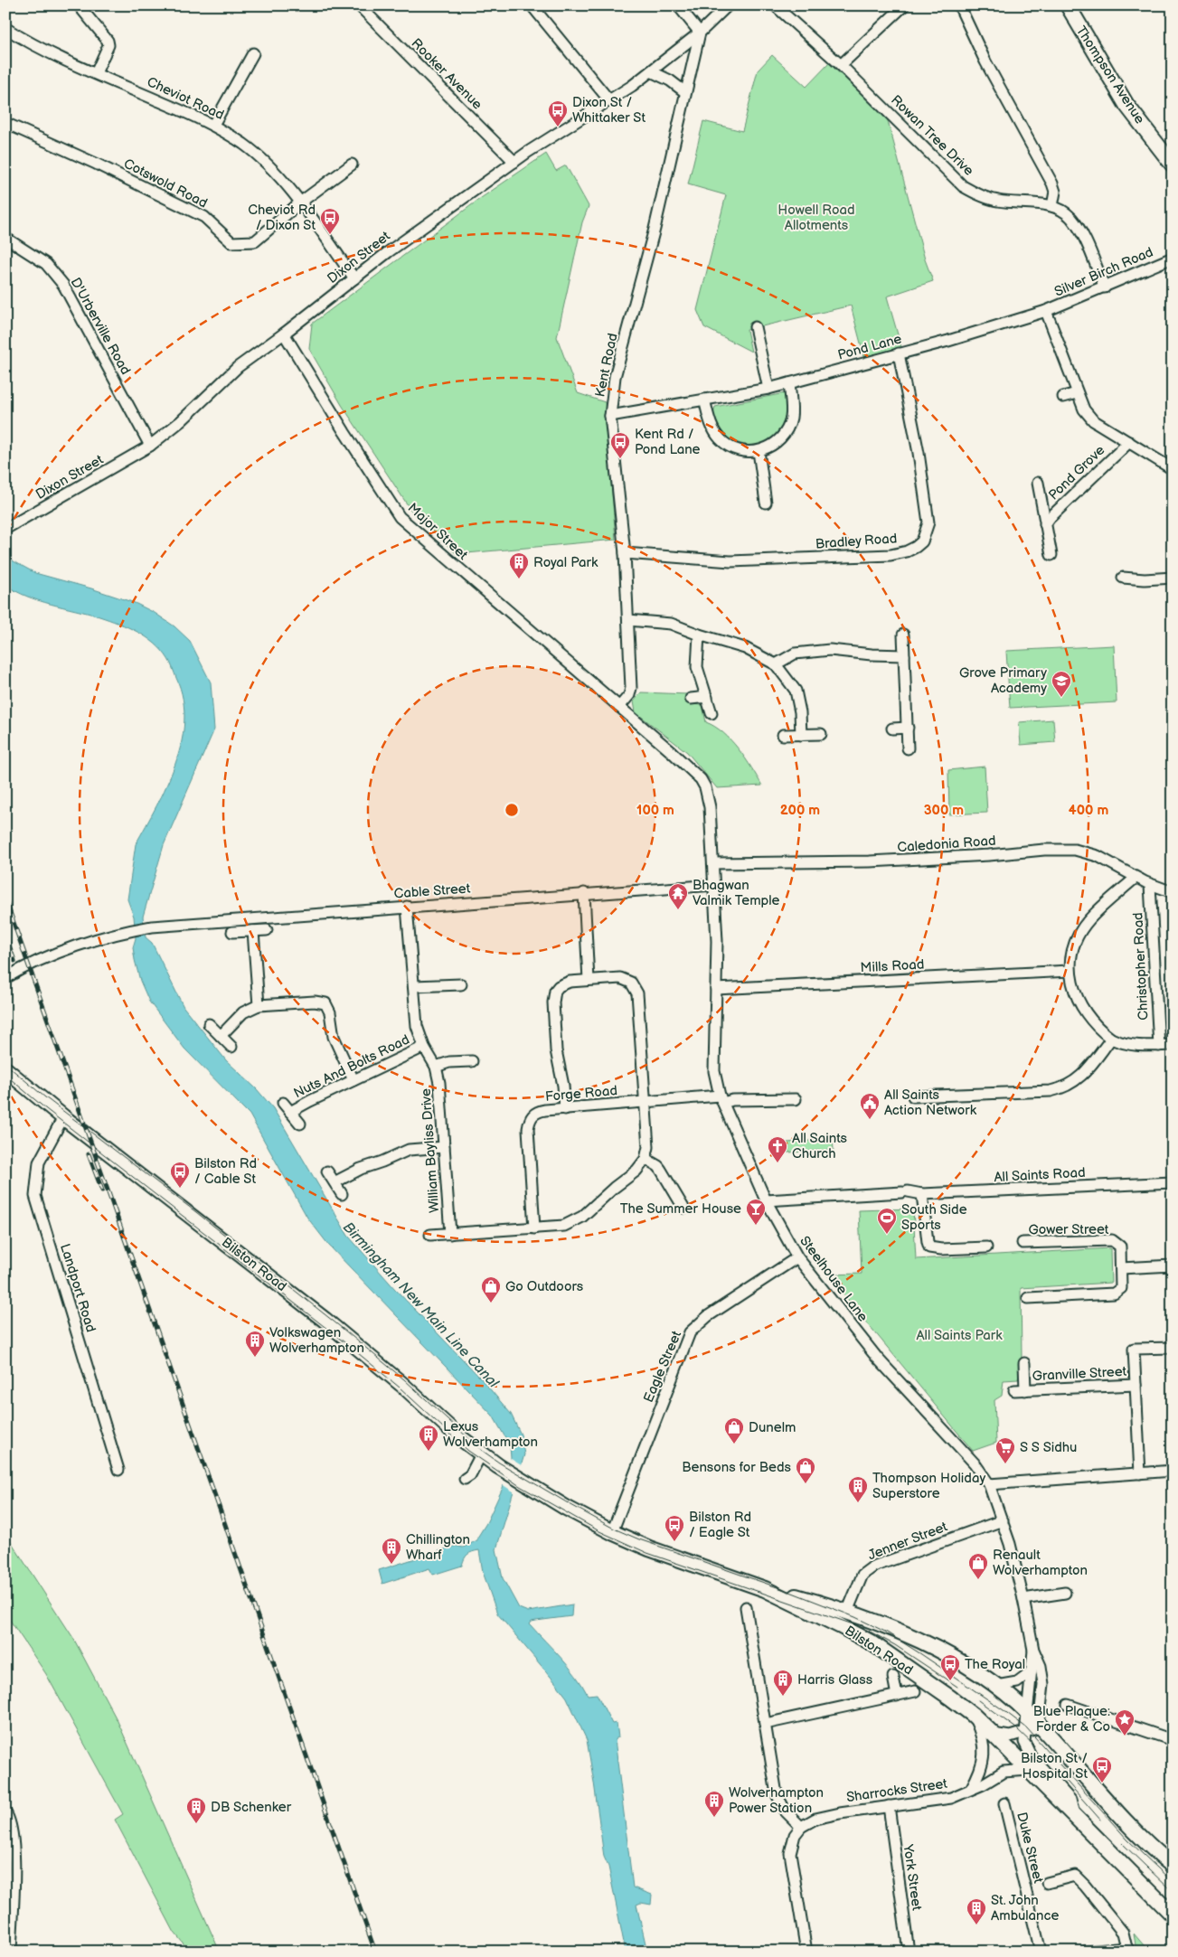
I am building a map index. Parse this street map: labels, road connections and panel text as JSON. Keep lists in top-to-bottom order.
{
  "streets": {
    "highway": ["Thompson Avenue", "Bilston Road"],
    "street": [
      "Rooker Avenue",
      "Cheviot Road",
      "Rowan Tree Drive",
      "Cotswold Road",
      "Dixon Street",
      "Silver Birch Road",
      "D'Urberville Road",
      "Pond Lane",
      "Kent Road",
      "Pond Grove",
      "Major Street",
      "Bradley Road",
      "Caledonia Road",
      "Cable Street",
      "Mills Road",
      "Christopher Road",
      "Nuts And Bolts Road",
      "Forge Road",
      "William Bayliss Drive",
      "All Saints Road",
      "Gower Street",
      "Steelhouse Lane",
      "Landport Road",
      "Eagle Street",
      "Granville Street",
      "Jenner Street",
      "Sharrocks Street",
      "Duke Street",
      "York Street"
    ]
  },
  "crossings": [
    ["Rooker Avenue", "Dixon Street"],
    ["Cheviot Road", "Cotswold Road"],
    ["Cheviot Road", "Dixon Street"],
    ["Dixon Street", "D'Urberville Road"],
    ["Dixon Street", "Kent Road"],
    ["Dixon Street", "Major Street"],
    ["Silver Birch Road", "Pond Lane"],
    ["Pond Lane", "Kent Road"],
    ["Pond Lane", "Bradley Road"],
    ["Kent Road", "Major Street"],
    ["Kent Road", "Bradley Road"],
    ["Kent Road", "Steelhouse Lane"],
    ["Major Street", "Steelhouse Lane"],
    ["Caledonia Road", "Christopher Road"],
    ["Caledonia Road", "Steelhouse Lane"],
    ["Cable Street", "William Bayliss Drive"],
    ["Cable Street", "Steelhouse Lane"],
    ["Mills Road", "Steelhouse Lane"],
    ["Nuts And Bolts Road", "William Bayliss Drive"],
    ["Forge Road", "Steelhouse Lane"],
    ["All Saints Road", "Steelhouse Lane"],
    ["Bilston Road", "Steelhouse Lane"],
    ["Bilston Road", "Landport Road"],
    ["Bilston Road", "Eagle Street"],
    ["Bilston Road", "Jenner Street"],
    ["Bilston Road", "Sharrocks Street"],
    ["Steelhouse Lane", "Eagle Street"],
    ["Steelhouse Lane", "Jenner Street"],
    ["Sharrocks Street", "York Street"]
  ],
  "water": ["Birmingham New Main Line Canal"],
  "parks": ["Howell Road Allotments", "All Saints Park"],
  "places": {
    "bus stop": [
      "Dixon St / Whittaker St",
      "Cheviot Rd / Dixon St",
      "Kent Rd / Pond Lane",
      "Bilston Rd / Cable St",
      "Bilston Rd / Eagle St",
      "The Royal",
      "Bilston St / Hospital St"
    ],
    "building": [
      "Royal Park",
      "Volkswagen Wolverhampton",
      "Lexus Wolverhampton",
      "Thompson Holiday Superstore",
      "Chillington Wharf",
      "Harris Glass",
      "Wolverhampton Power Station",
      "DB Schenker",
      "St. John Ambulance"
    ],
    "school or university": ["Grove Primary Academy"],
    "temple": ["Bhagwan Valmik Temple"],
    "public building": ["All Saints Action Network"],
    "church": ["All Saints Church"],
    "bar": ["The Summer House"],
    "sports": ["South Side Sports"],
    "shop": [
      "Go Outdoors",
      "Dunelm",
      "Bensons for Beds",
      "Renault Wolverhampton"
    ],
    "supermarket": ["S S Sidhu"],
    "place": ["Blue Plaque: Forder & Co"]
  },
  "rings": [
    "100 m",
    "200 m",
    "300 m",
    "400 m"
  ]
}
